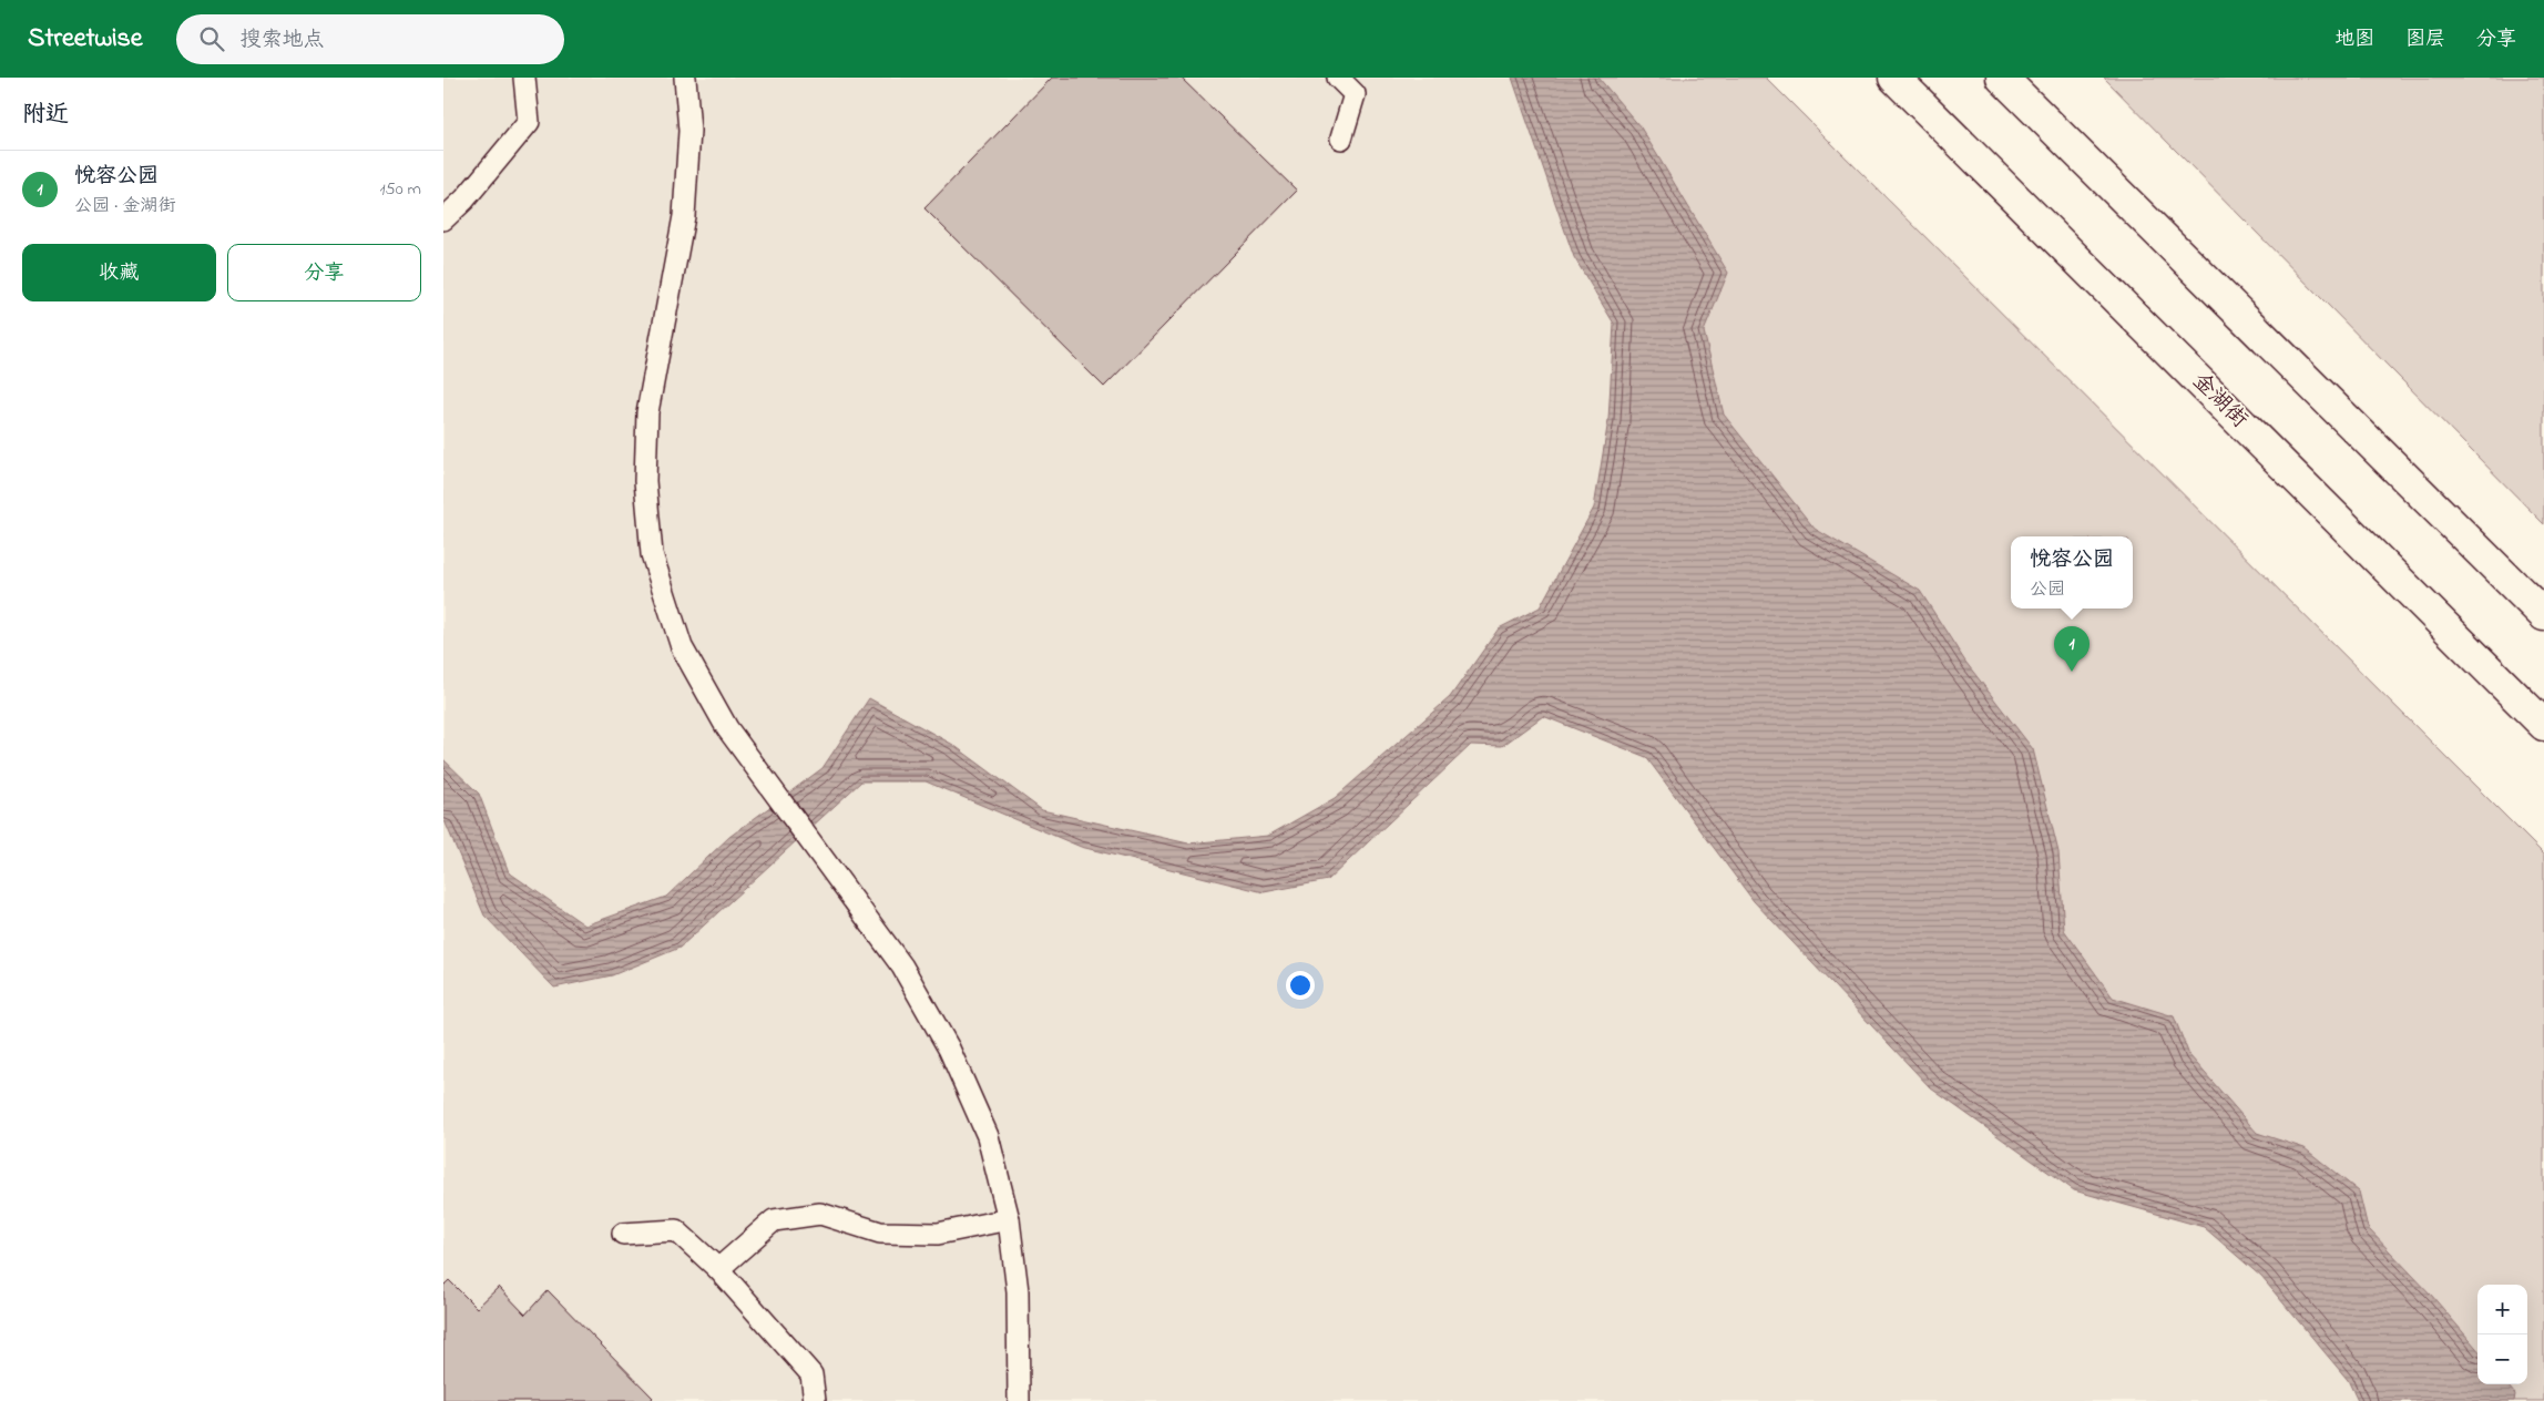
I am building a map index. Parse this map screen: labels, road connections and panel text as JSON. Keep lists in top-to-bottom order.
{
  "streets": {
    "main road": ["金湖街"]
  },
  "page": {
    "header": "Streetwise",
    "search": "搜索地点",
    "nav": ["地图", "图层", "分享"],
    "heading": "附近",
    "list": [
      {
        "mark": "1",
        "name": "悦容公园",
        "note": "公园 · 金湖街",
        "value": "150 m"
      }
    ],
    "buttons": ["收藏", "分享"],
    "popup": ["悦容公园", "公园"],
    "pins": "1",
    "map_buttons": ["+", "−"]
  }
}
